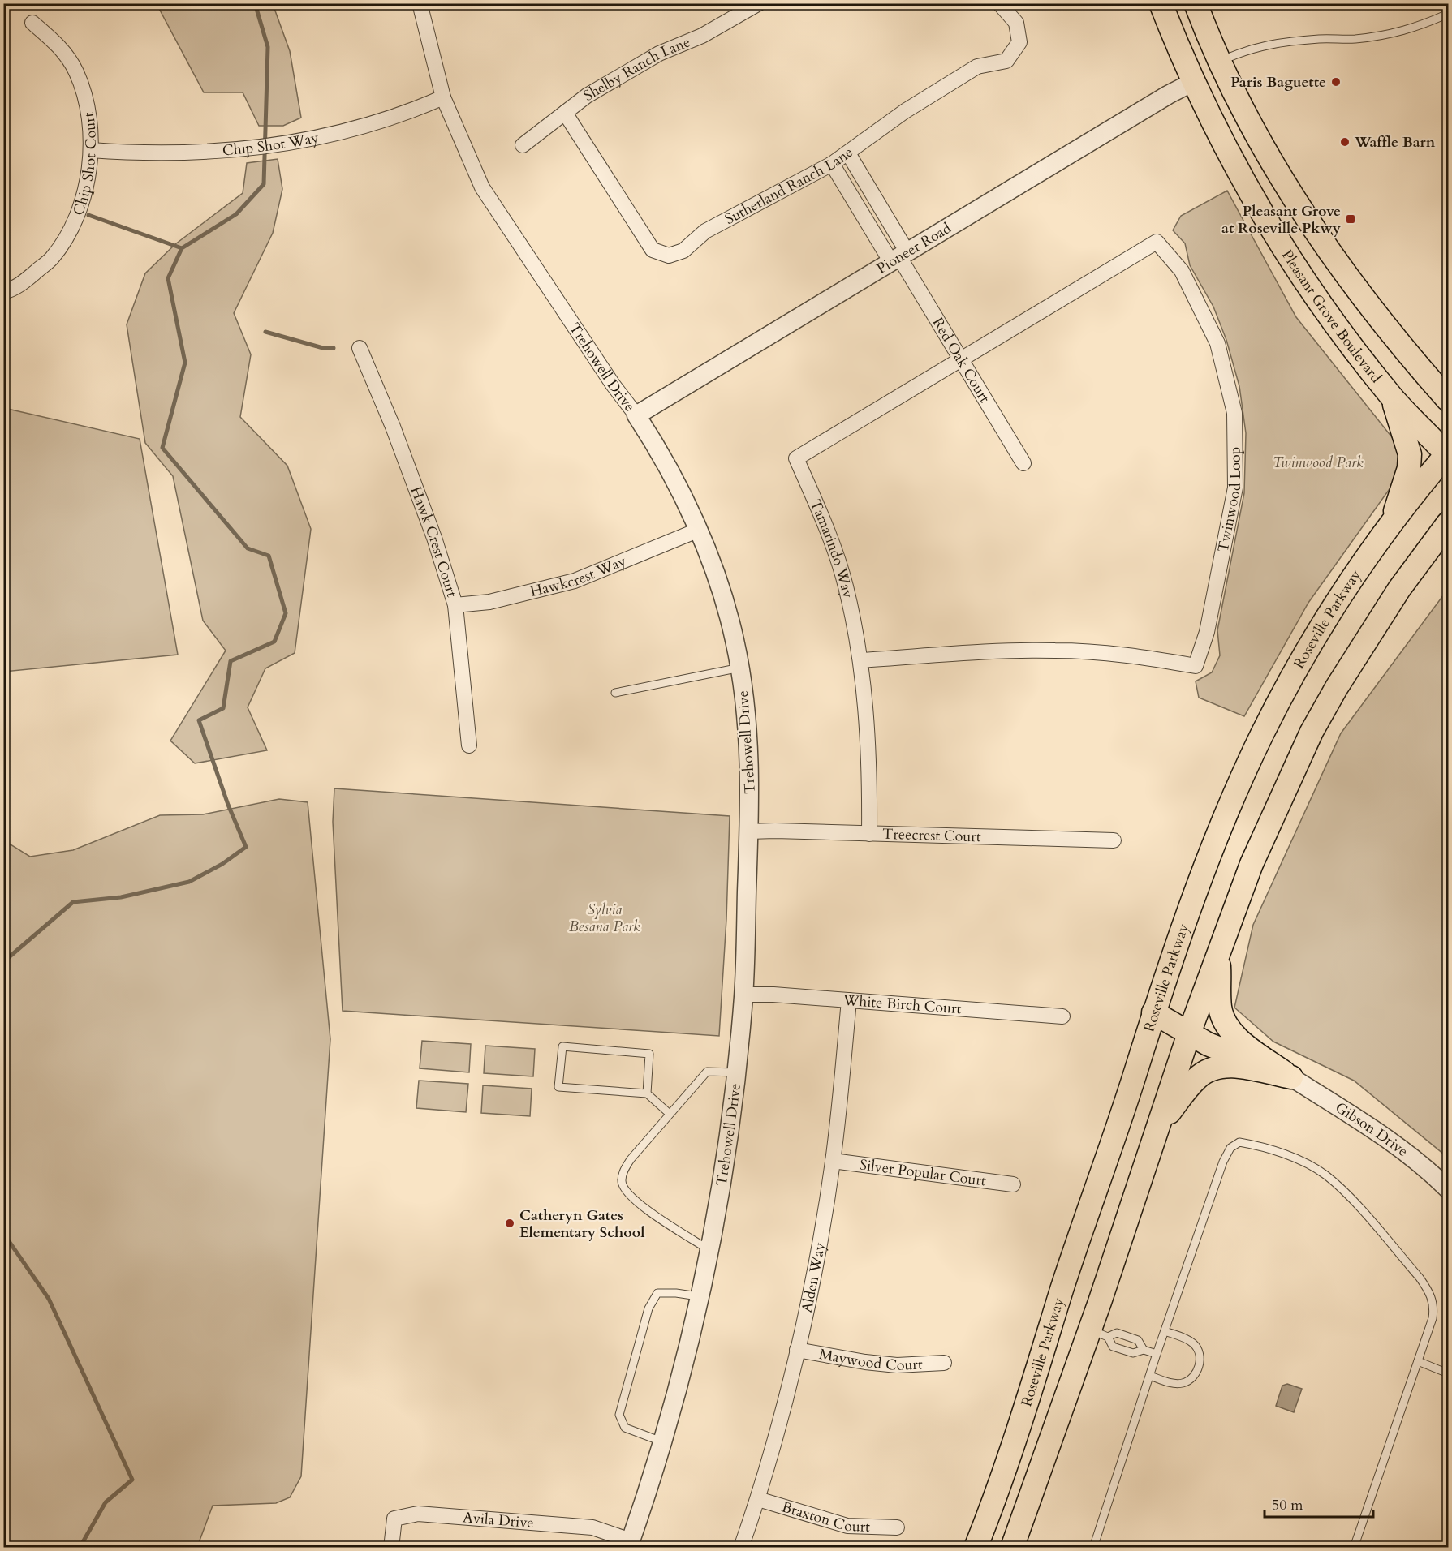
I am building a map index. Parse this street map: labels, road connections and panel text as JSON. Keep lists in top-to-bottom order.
{
  "streets": {
    "main road": ["Pleasant Grove Boulevard", "Roseville Parkway"],
    "street": [
      "Shelby Ranch Lane",
      "Chip Shot Way",
      "Chip Shot Court",
      "Sutherland Ranch Lane",
      "Pioneer Road",
      "Red Oak Court",
      "Trehowell Drive",
      "Twinwood Loop",
      "Hawk Crest Court",
      "Tamarindo Way",
      "Hawkcrest Way",
      "Treecrest Court",
      "White Birch Court",
      "Gibson Drive",
      "Silver Popular Court",
      "Alden Way",
      "Maywood Court",
      "Braxton Court",
      "Avila Drive"
    ]
  },
  "crossings": [
    ["Shelby Ranch Lane", "Sutherland Ranch Lane"],
    ["Chip Shot Way", "Chip Shot Court"],
    ["Chip Shot Way", "Trehowell Drive"],
    ["Pioneer Road", "Pleasant Grove Boulevard"],
    ["Pioneer Road", "Red Oak Court"],
    ["Pioneer Road", "Trehowell Drive"],
    ["Pleasant Grove Boulevard", "Roseville Parkway"],
    ["Red Oak Court", "Twinwood Loop"],
    ["Red Oak Court", "Tamarindo Way"],
    ["Trehowell Drive", "Hawkcrest Way"],
    ["Trehowell Drive", "Treecrest Court"],
    ["Trehowell Drive", "White Birch Court"],
    ["Trehowell Drive", "Avila Drive"],
    ["Twinwood Loop", "Tamarindo Way"],
    ["Hawk Crest Court", "Hawkcrest Way"],
    ["Tamarindo Way", "Treecrest Court"],
    ["White Birch Court", "Alden Way"],
    ["Silver Popular Court", "Alden Way"],
    ["Alden Way", "Maywood Court"],
    ["Alden Way", "Braxton Court"]
  ],
  "parks": ["Twinwood Park", "Sylvia Besana Park"],
  "places": {
    "other": ["Paris Baguette", "Waffle Barn", "Catheryn Gates Elementary School"],
    "transit": ["Pleasant Grove at Roseville Pkwy"]
  },
  "scale_bar": "50 m"
}
